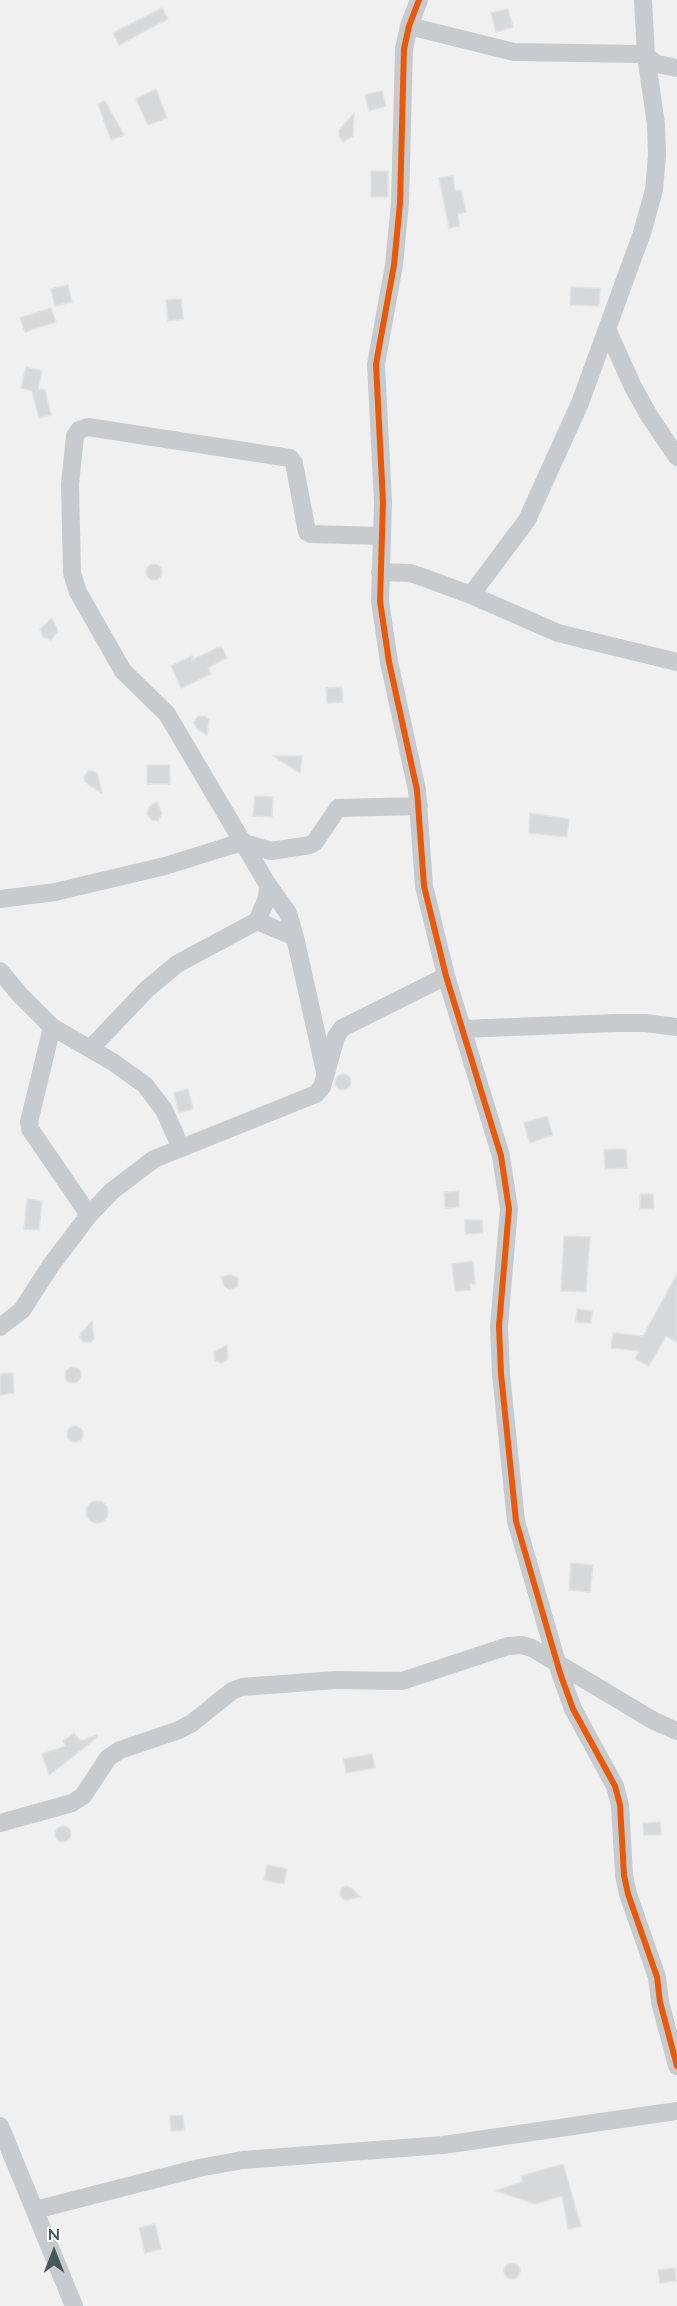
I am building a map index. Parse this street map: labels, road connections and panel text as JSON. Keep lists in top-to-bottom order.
{
  "north": "top"
}
